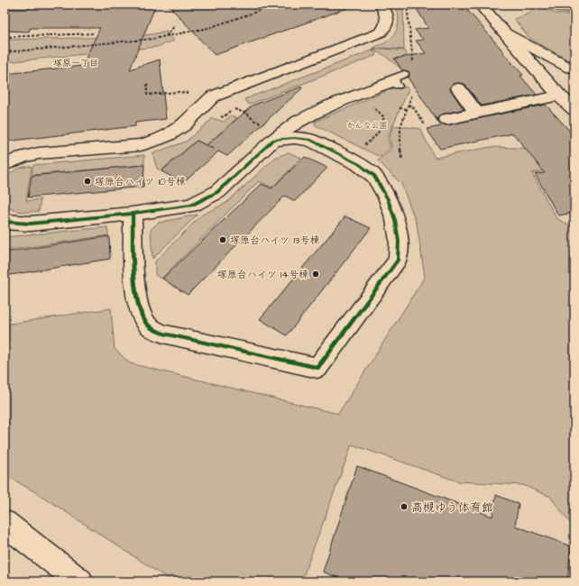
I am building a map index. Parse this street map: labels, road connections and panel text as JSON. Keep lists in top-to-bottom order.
{
  "districts": ["塚原一丁目"],
  "parks": ["かんな公園"],
  "places": [
    "塚原台ハイツ 10号棟",
    "塚原台ハイツ 13号棟",
    "塚原台ハイツ 14号棟",
    "高槻ゆう体育館"
  ]
}
